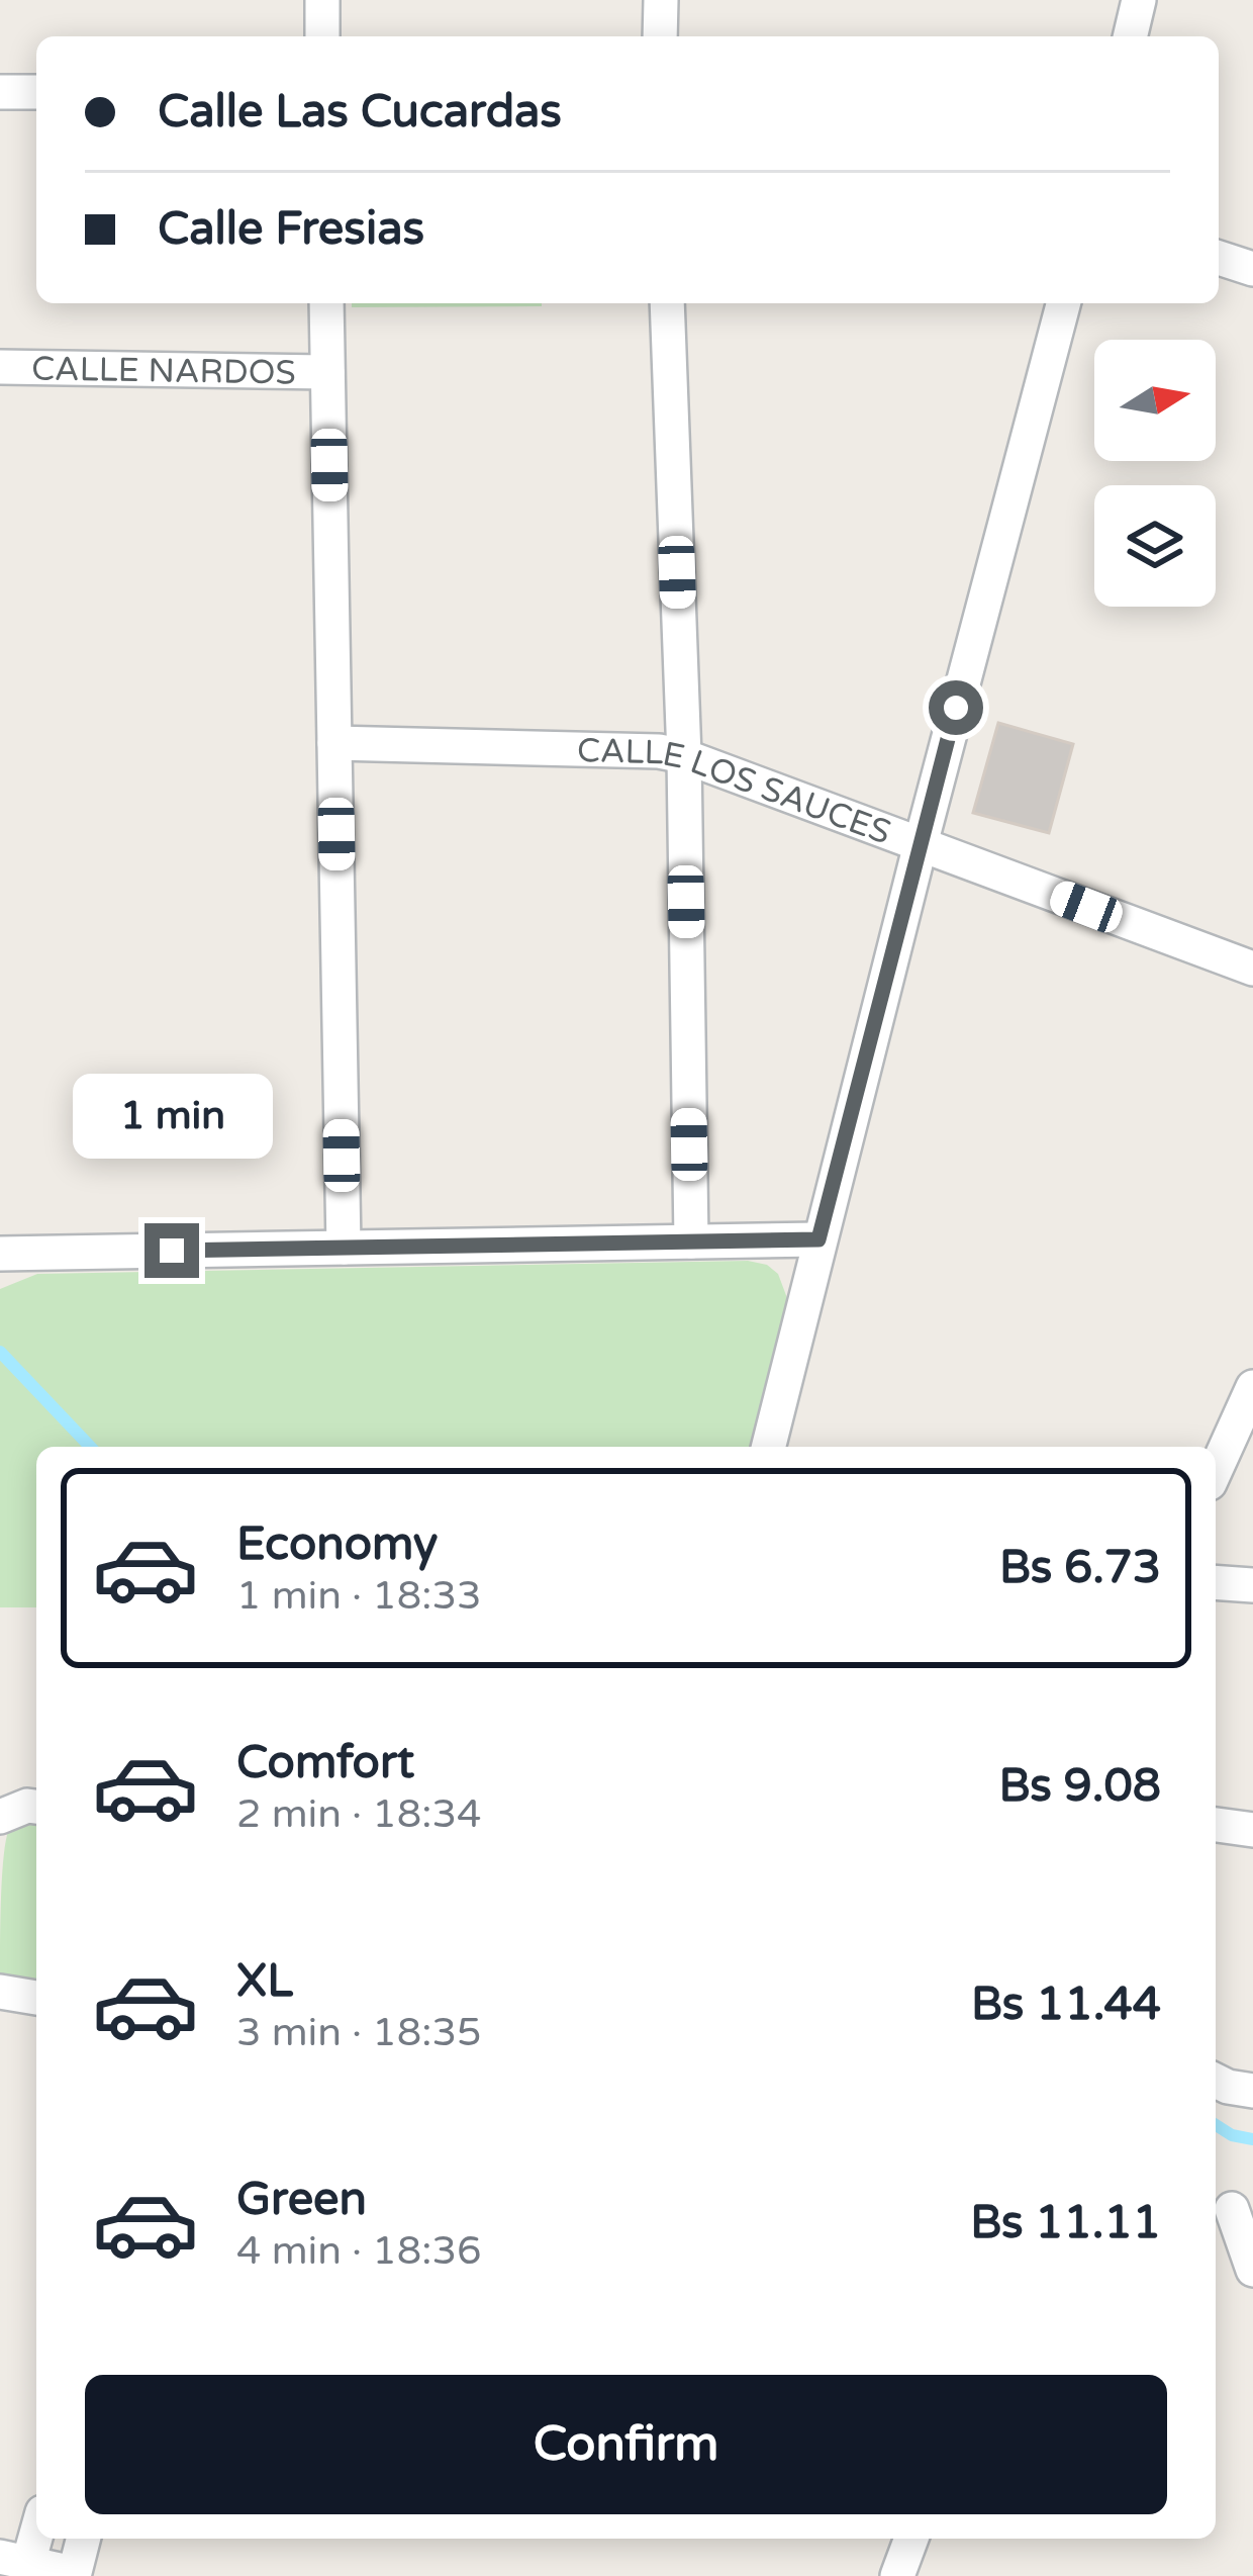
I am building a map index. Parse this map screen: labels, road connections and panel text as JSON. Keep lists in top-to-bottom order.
{
  "streets": {
    "street": ["CALLE NARDOS", "CALLE LOS SAUCES"]
  },
  "north": "right",
  "page": {
    "banner": ["Calle Las Cucardas", "Calle Fresias"],
    "bubble": "1 min",
    "list": [
      {
        "name": "Economy",
        "note": "1 min · 18:33",
        "value": "Bs 6.73"
      },
      {
        "name": "Comfort",
        "note": "2 min · 18:34",
        "value": "Bs 9.08"
      },
      {
        "name": "XL",
        "note": "3 min · 18:35",
        "value": "Bs 11.44"
      },
      {
        "name": "Green",
        "note": "4 min · 18:36",
        "value": "Bs 11.11"
      }
    ],
    "buttons": "Confirm"
  }
}
